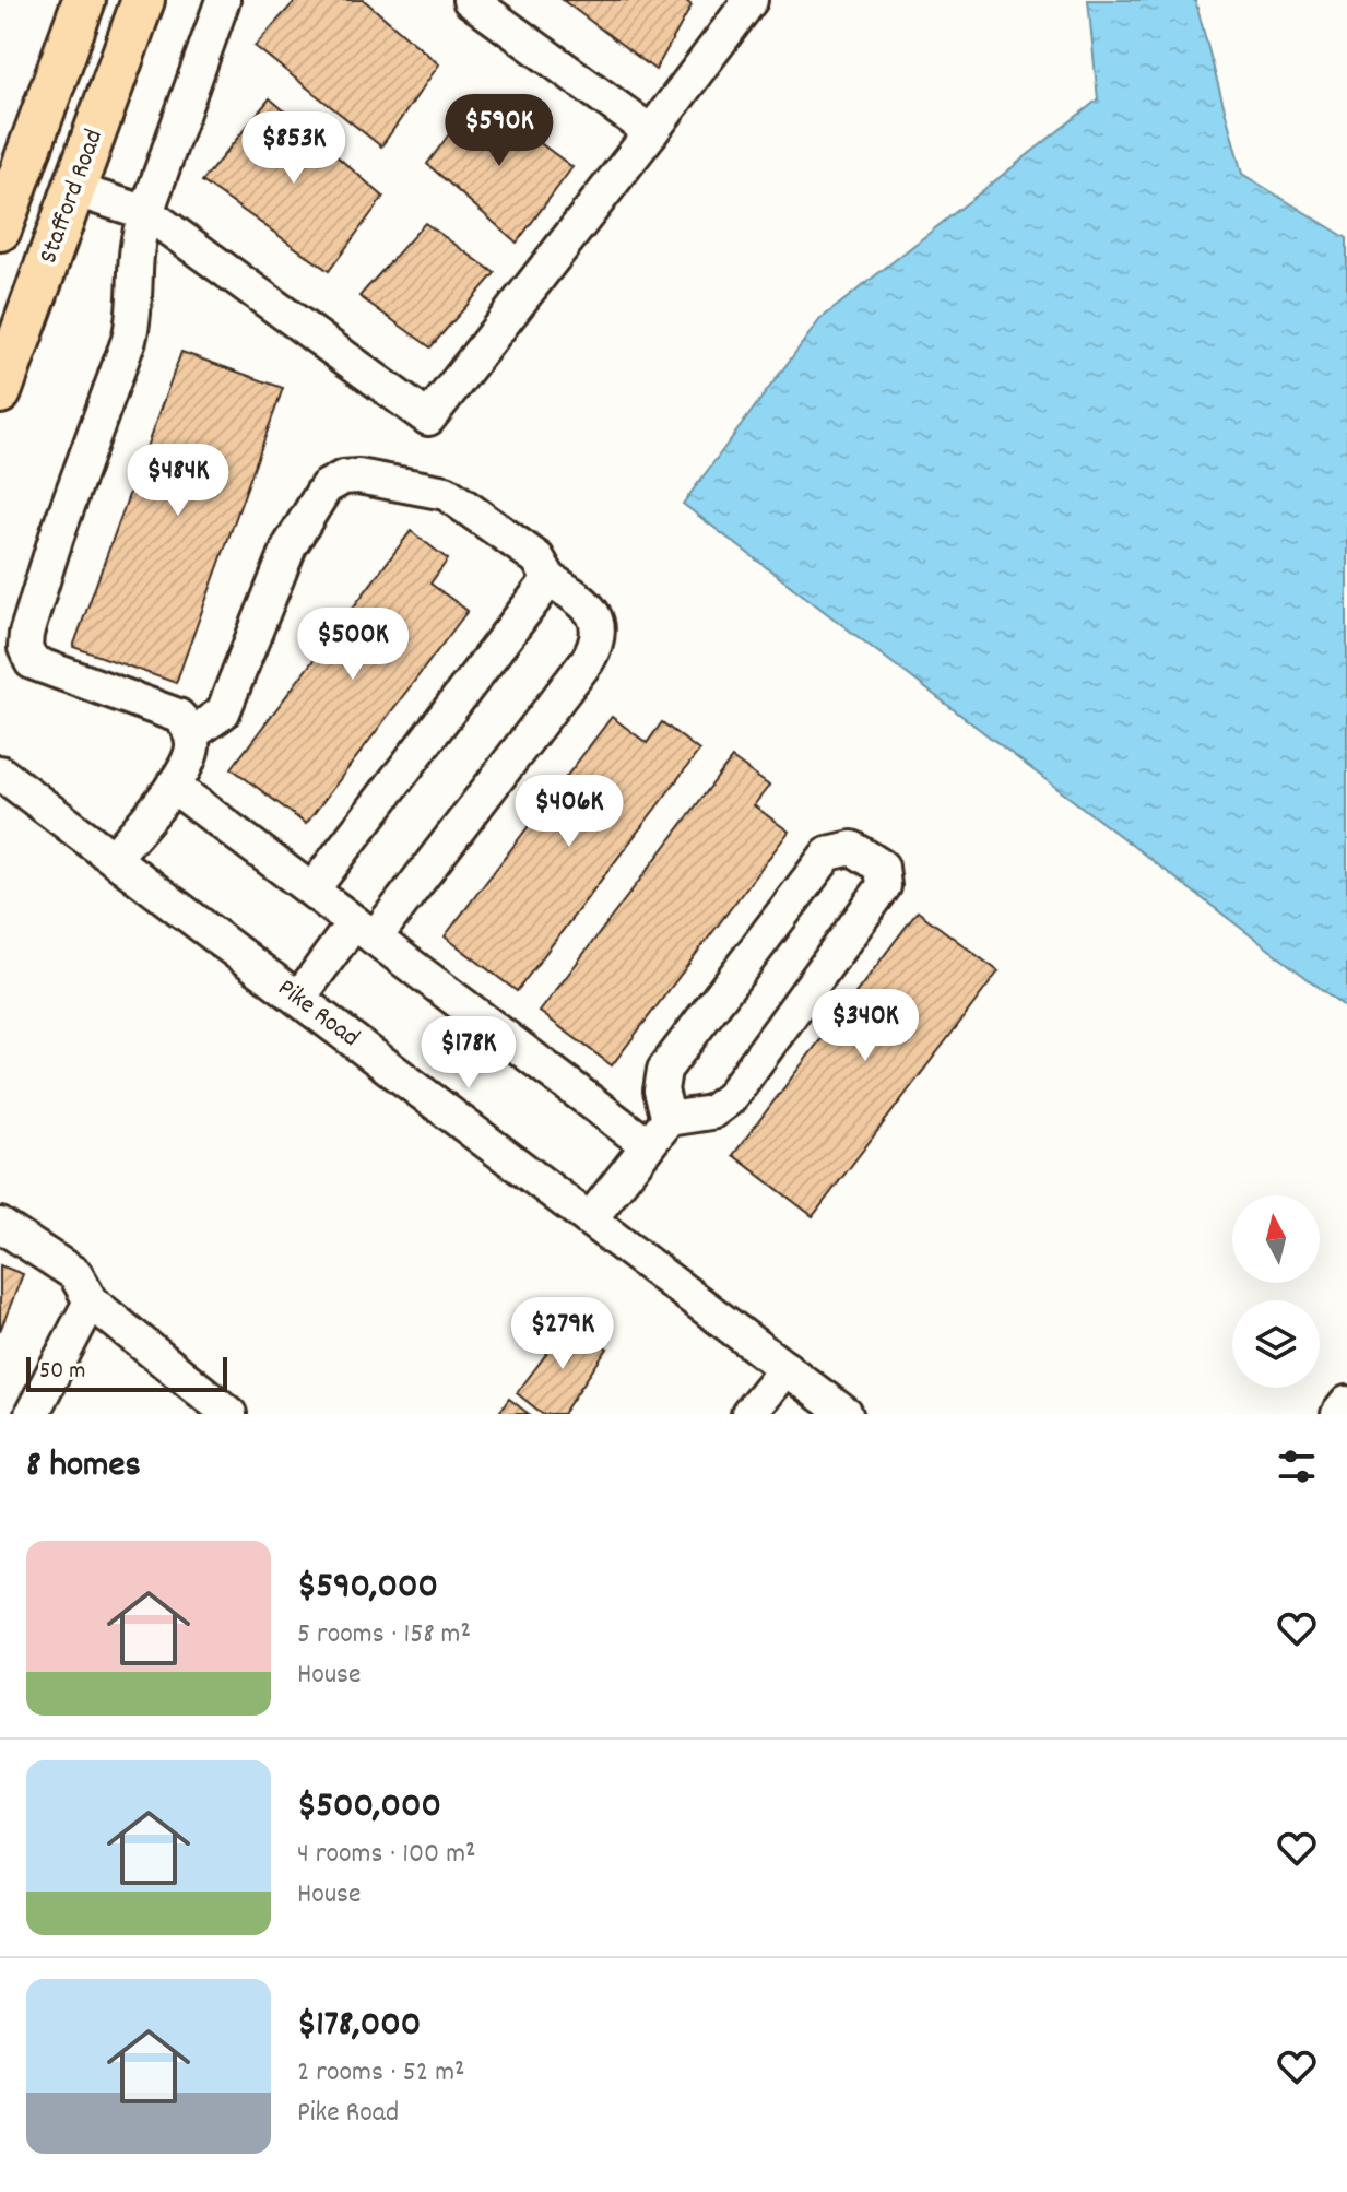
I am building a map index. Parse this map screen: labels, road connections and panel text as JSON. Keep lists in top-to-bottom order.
{
  "streets": {
    "main road": ["Stafford Road"],
    "street": ["Pike Road"]
  },
  "scale_bar": "50 m",
  "north": "top",
  "page": {
    "price": [
      "$590K",
      "$853K",
      "$484K",
      "$500K",
      "$406K",
      "$340K",
      "$178K",
      "$279K"
    ],
    "scale": "50 m",
    "heading": "8 homes",
    "list": [
      {
        "name": "$590,000",
        "note": "5 rooms · 158 m² · House"
      },
      {
        "name": "$500,000",
        "note": "4 rooms · 100 m² · House"
      },
      {
        "name": "$178,000",
        "note": "2 rooms · 52 m² · Pike Road"
      }
    ]
  }
}
